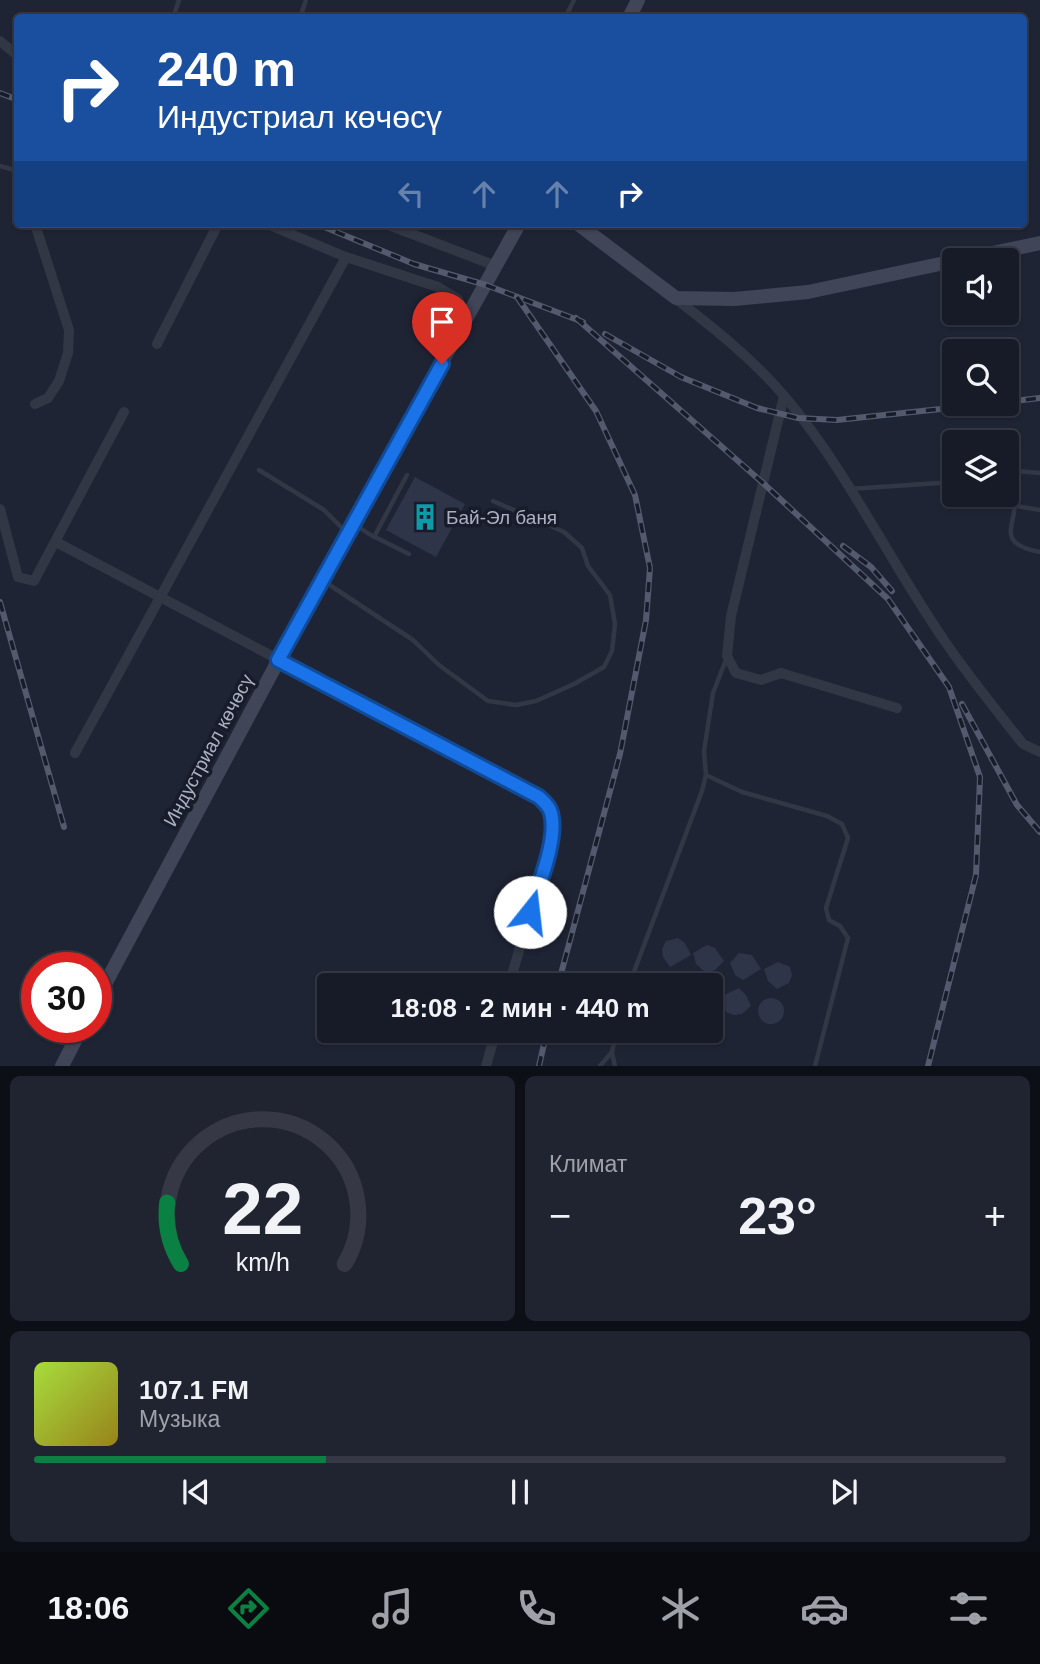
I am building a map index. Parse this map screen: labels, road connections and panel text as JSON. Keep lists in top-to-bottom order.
{
  "streets": {
    "main road": ["Индустриал көчөсү"]
  },
  "places": {
    "building": ["Бай-Эл баня"]
  },
  "page": {
    "turn": ["240 m", "Индустриал көчөсү"],
    "limit": "30",
    "trip": "18:08 · 2 мин · 440 m",
    "tile": "Климат",
    "heat": ["−", "23°", "+"],
    "song": ["107.1 FM", "Музыка"],
    "tabs": "18:06",
    "gauge": ["22", "km/h"]
  }
}
